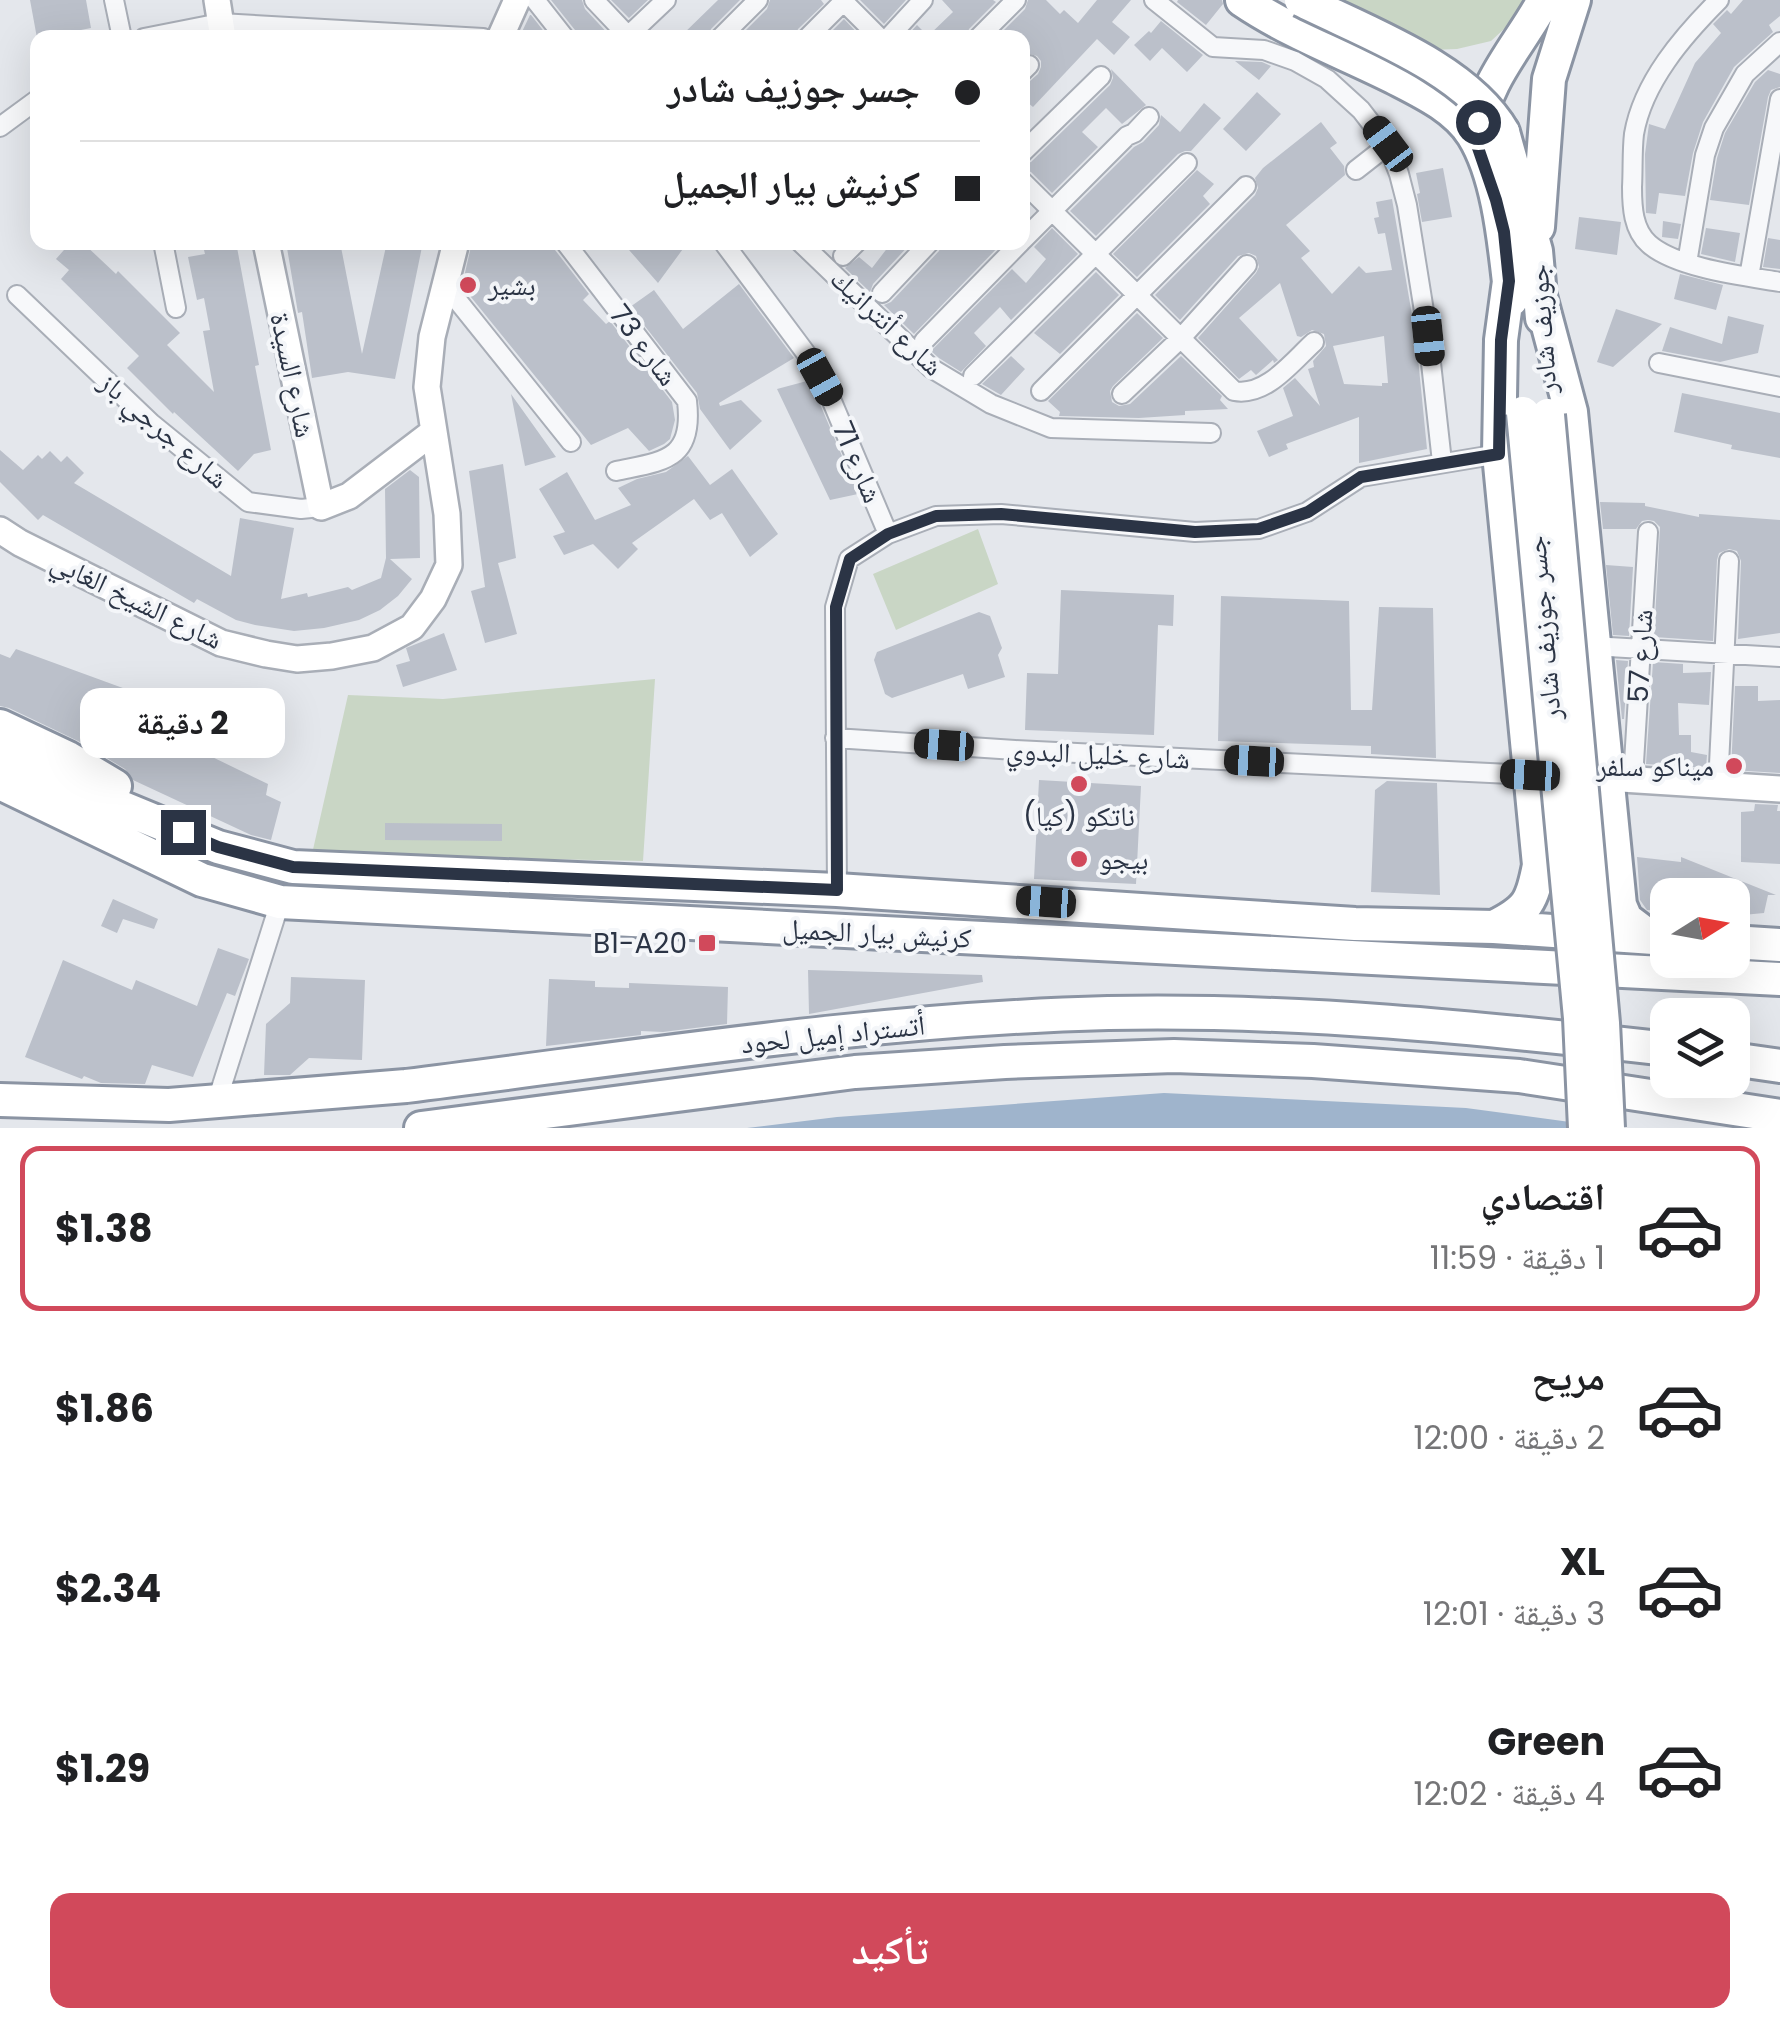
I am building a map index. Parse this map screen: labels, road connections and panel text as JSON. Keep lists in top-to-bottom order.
{
  "streets": {
    "highway": [
      "جوزيف شادر",
      "جسر جوزيف شادر",
      "كرنيش بيار الجميل",
      "أتستراد إميل لحود"
    ],
    "street": [
      "شارع أنترانيك",
      "شارع 73",
      "شارع السيدة",
      "شارع جرجي باز",
      "شارع 71",
      "شارع الشيخ الغابي",
      "شارع 57",
      "شارع خليل البدوي"
    ]
  },
  "crossings": [
    ["جوزيف شادر", "جسر جوزيف شادر"],
    ["شارع السيدة", "شارع جرجي باز"],
    ["شارع جرجي باز", "شارع الشيخ الغابي"],
    ["شارع 57", "شارع خليل البدوي"]
  ],
  "places": {
    "other": [
      "بشير",
      "ميناكو سلفر",
      "ناتكو (كيا)",
      "بيجو"
    ],
    "transit": ["B1-A20"]
  },
  "north": "right",
  "page": {
    "banner": ["جسر جوزيف شادر", "كرنيش بيار الجميل"],
    "bubble": "2 دقيقة",
    "list": [
      {
        "name": "اقتصادي",
        "note": "1 دقيقة · 11:59",
        "value": "$1.38"
      },
      {
        "name": "مريح",
        "note": "2 دقيقة · 12:00",
        "value": "$1.86"
      },
      {
        "name": "XL",
        "note": "3 دقيقة · 12:01",
        "value": "$2.34"
      },
      {
        "name": "Green",
        "note": "4 دقيقة · 12:02",
        "value": "$1.29"
      }
    ],
    "buttons": "تأكيد"
  }
}
